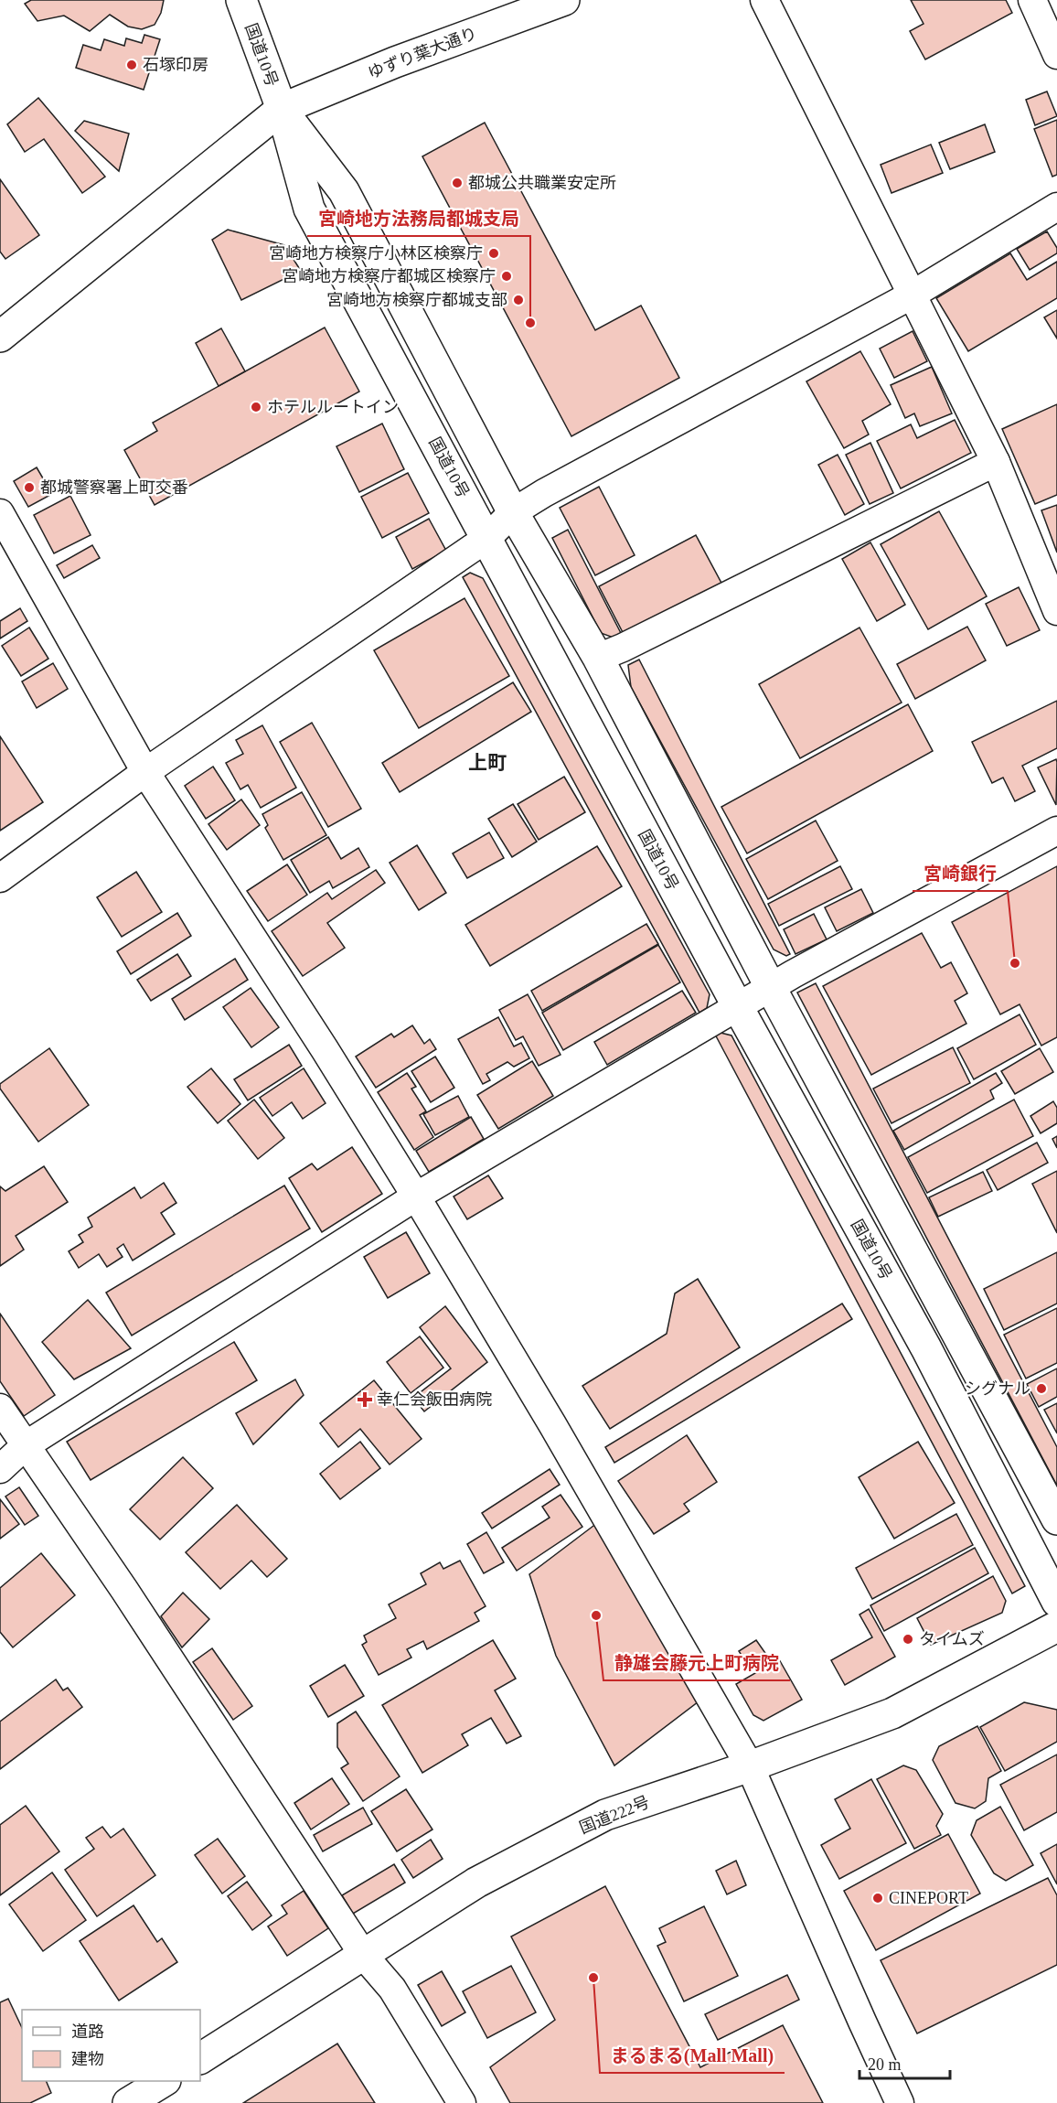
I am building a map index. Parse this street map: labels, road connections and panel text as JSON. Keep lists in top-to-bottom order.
{
  "streets": {
    "main road": ["ゆずり葉大通り", "国道10号", "国道222号"]
  },
  "crossings": [
    ["ゆずり葉大通り", "国道10号"]
  ],
  "districts": ["上町"],
  "places": {
    "other": [
      "石塚印房",
      "都城公共職業安定所",
      "宮崎地方検察庁小林区検察庁",
      "宮崎地方検察庁都城区検察庁",
      "宮崎地方検察庁都城支部",
      "宮崎地方法務局都城支局",
      "ホテルルートイン",
      "都城警察署上町交番",
      "宮崎銀行",
      "シグナル",
      "静雄会藤元上町病院",
      "タイムズ",
      "CINEPORT",
      "まるまる(Mall Mall)"
    ],
    "health": ["幸仁会飯田病院"]
  },
  "legend": ["道路", "建物"],
  "scale_bar": "20 m"
}
